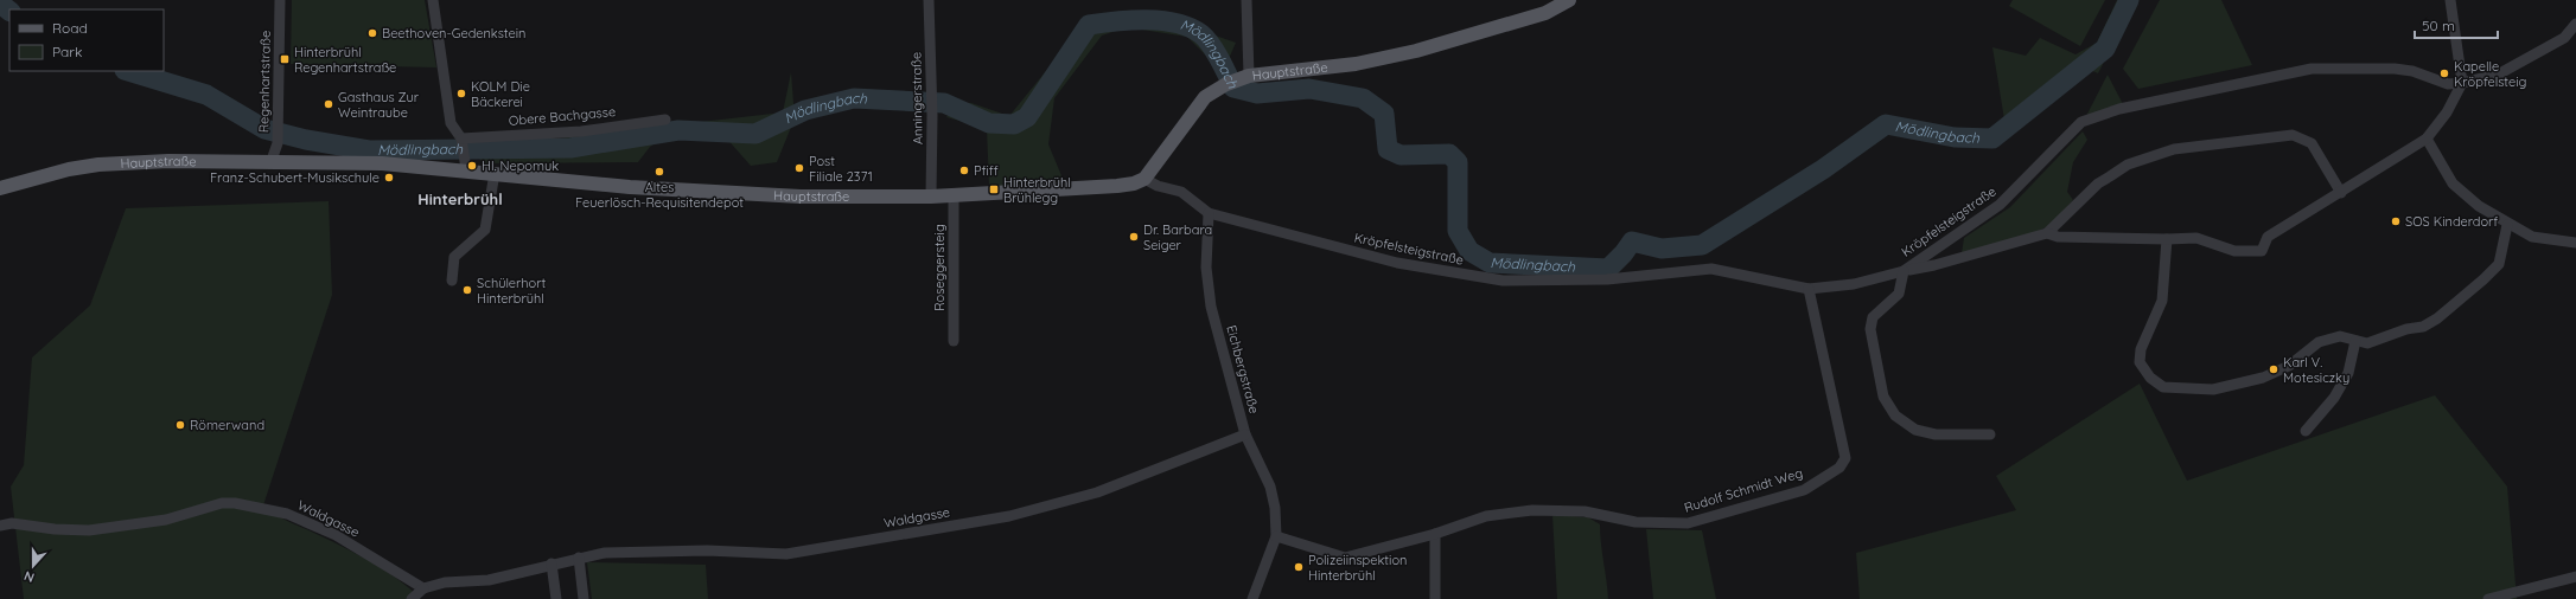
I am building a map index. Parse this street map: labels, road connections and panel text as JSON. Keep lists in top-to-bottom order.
{
  "streets": {
    "main road": ["Hauptstraße"],
    "street": [
      "Regenhartstraße",
      "Anningerstraße",
      "Obere Bachgasse",
      "Kröpfelsteigstraße",
      "Roseggersteig",
      "Eichbergstraße",
      "Rudolf Schmidt Weg",
      "Waldgasse"
    ]
  },
  "crossings": [
    ["Hauptstraße", "Regenhartstraße"],
    ["Hauptstraße", "Anningerstraße"],
    ["Hauptstraße", "Roseggersteig"],
    ["Kröpfelsteigstraße", "Eichbergstraße"],
    ["Kröpfelsteigstraße", "Rudolf Schmidt Weg"],
    ["Eichbergstraße", "Rudolf Schmidt Weg"],
    ["Eichbergstraße", "Waldgasse"]
  ],
  "districts": ["Hinterbrühl"],
  "water": ["Mödlingbach"],
  "places": {
    "other": [
      "Beethoven-Gedenkstein",
      "Kapelle Kröpfelsteig",
      "KOLM Die Bäckerei",
      "Gasthaus Zur Weintraube",
      "Hl. Nepomuk",
      "Post Filiale 2371",
      "Pfiff",
      "Altes Feuerlösch-Requisitendepot",
      "Franz-Schubert-Musikschule",
      "SOS Kinderdorf",
      "Dr. Barbara Seiger",
      "Schülerhort Hinterbrühl",
      "Karl V. Motesiczky",
      "Römerwand",
      "Polizeiinspektion Hinterbrühl"
    ],
    "transit": ["Hinterbrühl Regenhartstraße", "Hinterbrühl Brühlegg"]
  },
  "legend": ["Road", "Park"],
  "scale_bar": "50 m",
  "north": "bottom"
}
